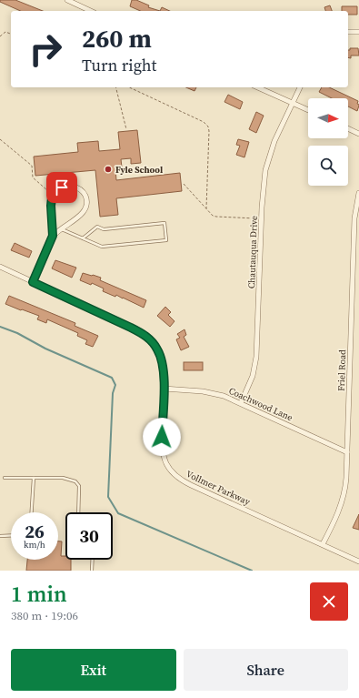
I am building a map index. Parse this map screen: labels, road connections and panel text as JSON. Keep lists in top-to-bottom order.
{
  "streets": {
    "street": [
      "Chautauqua Drive",
      "Friel Road",
      "Coachwood Lane",
      "Vollmer Parkway"
    ]
  },
  "crossings": [
    ["Chautauqua Drive", "Coachwood Lane"],
    ["Friel Road", "Coachwood Lane"],
    ["Friel Road", "Vollmer Parkway"],
    ["Coachwood Lane", "Vollmer Parkway"]
  ],
  "places": ["Fyle School"],
  "north": "right",
  "page": {
    "turn": ["260 m", "Turn right"],
    "speed": "26 km/h",
    "limit": "30",
    "heading": ["1 min", "380 m · 19:06"],
    "buttons": ["Exit", "Share"]
  }
}
